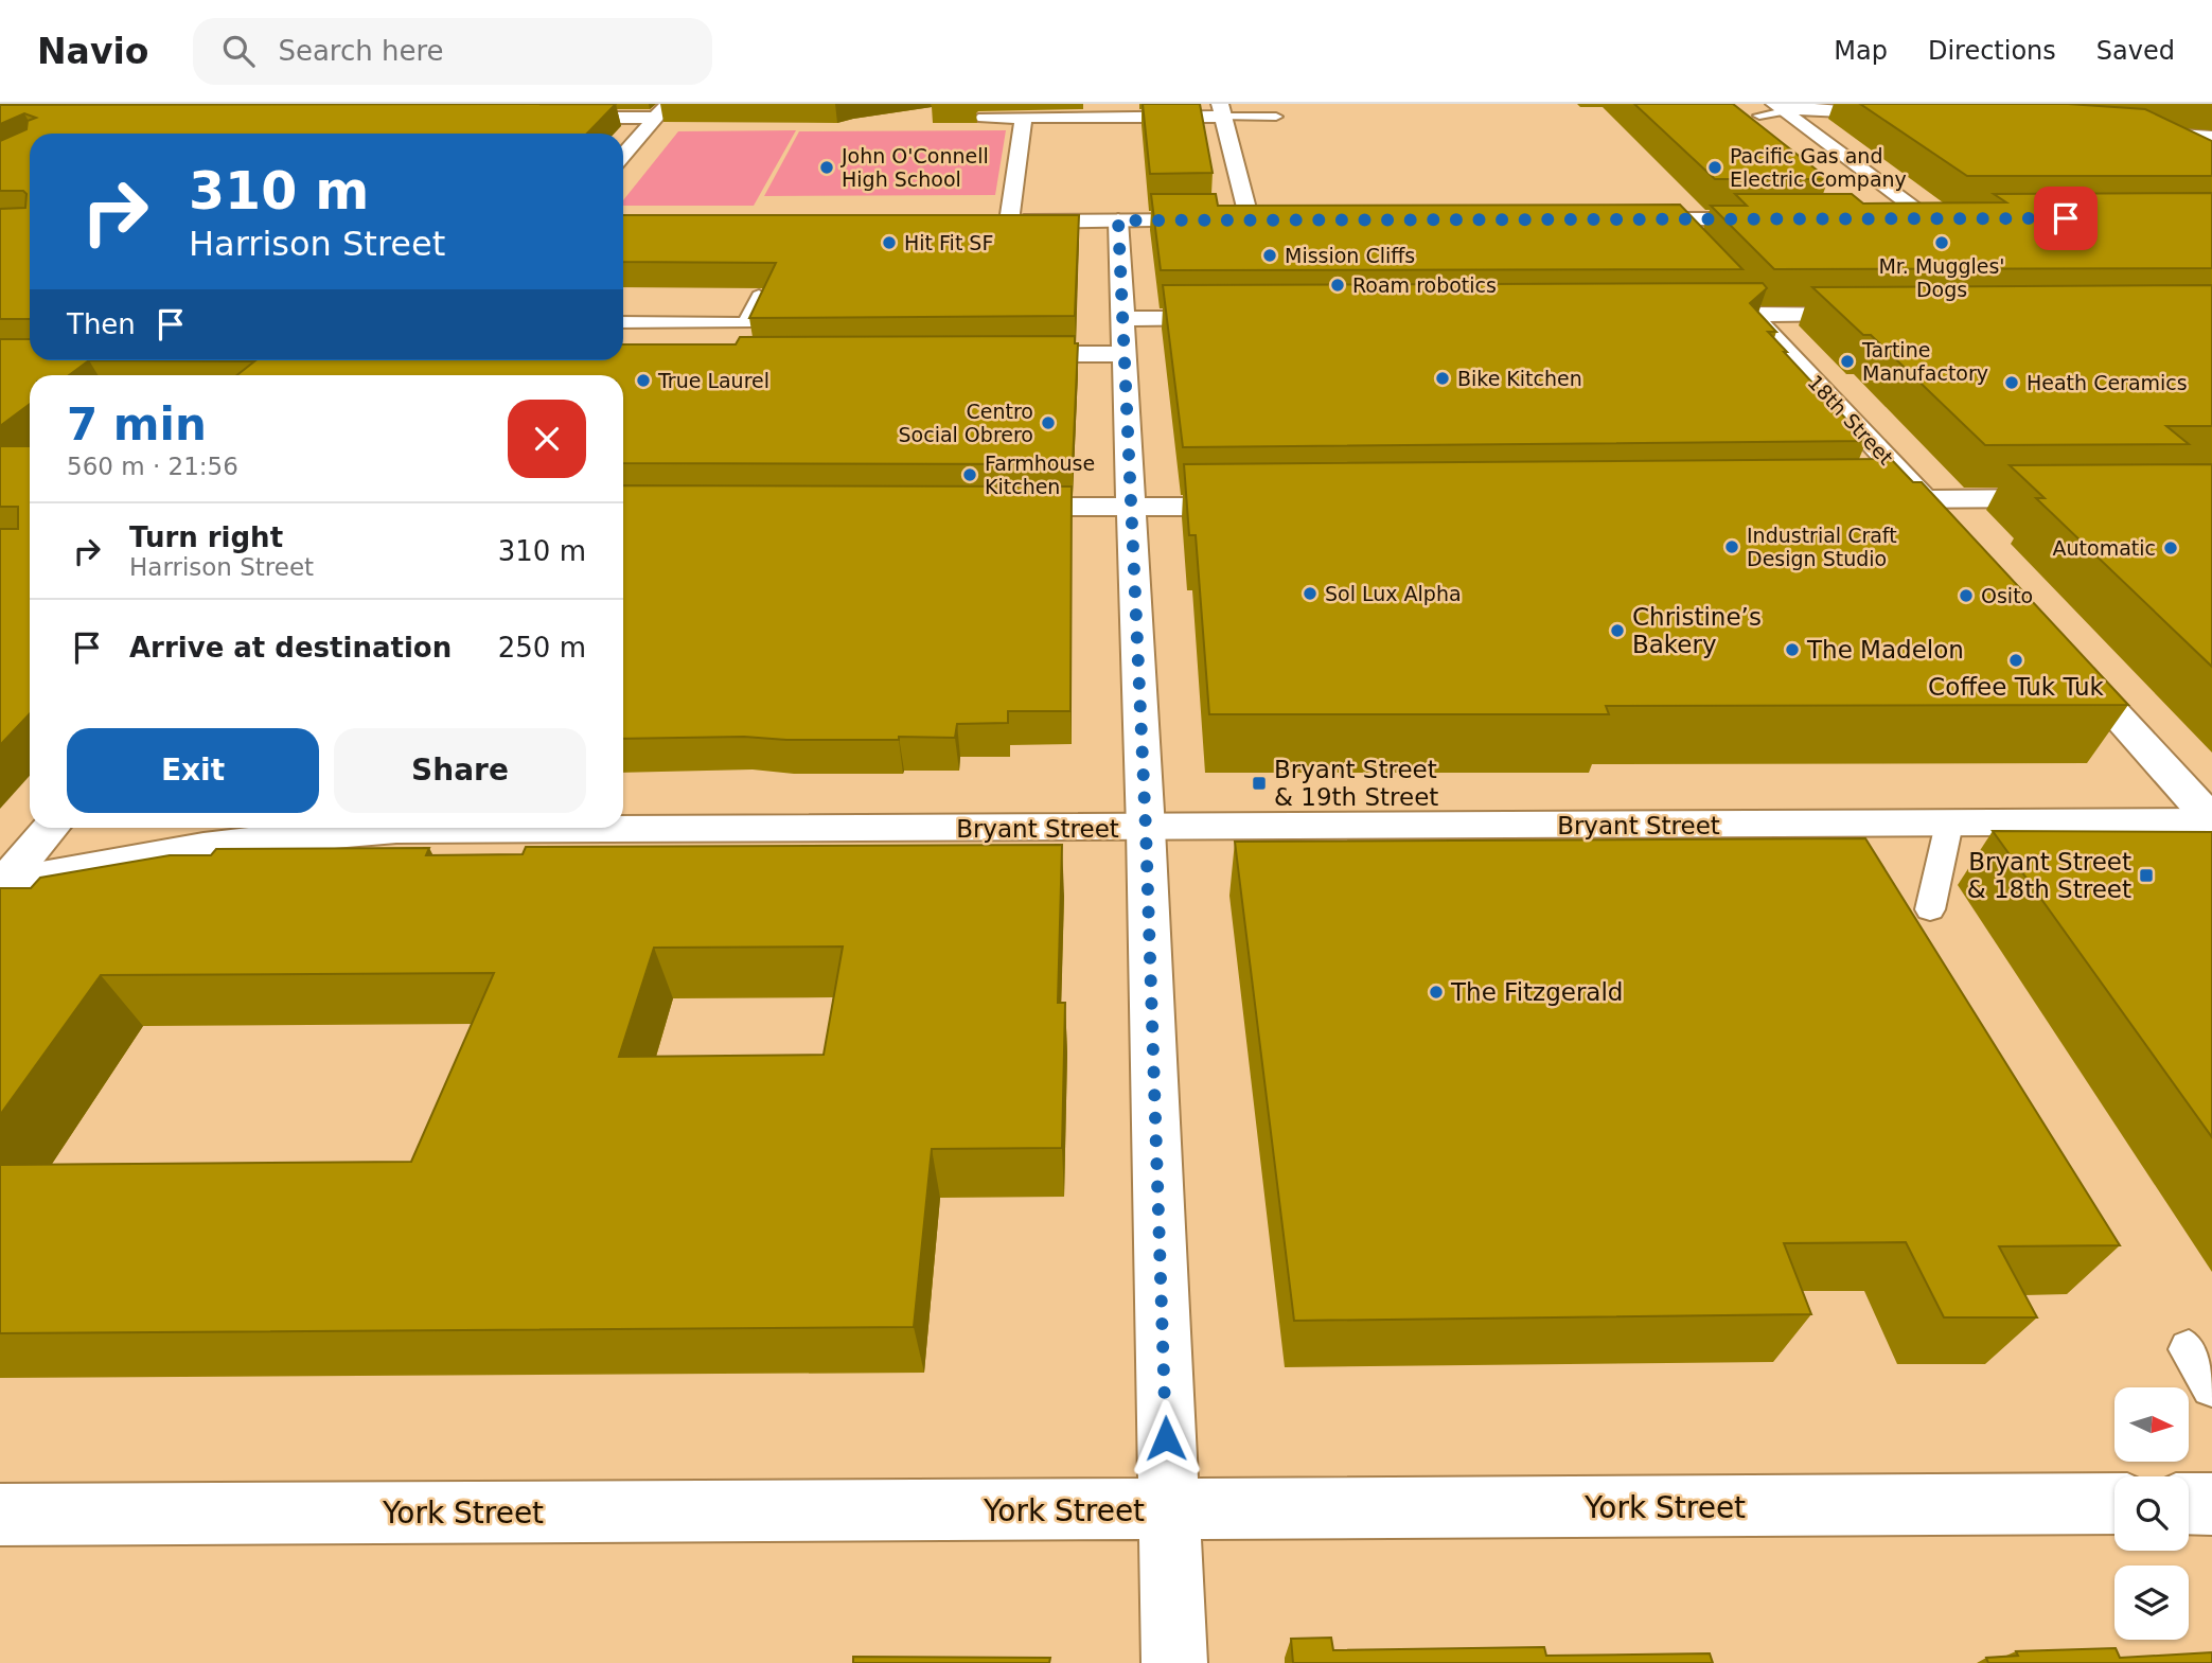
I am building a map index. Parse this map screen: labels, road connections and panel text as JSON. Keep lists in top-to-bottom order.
{
  "streets": {
    "street": ["18th Street", "Bryant Street", "York Street"]
  },
  "places": {
    "other": [
      "John O'Connell High School",
      "Pacific Gas and Electric Company",
      "Hit Fit SF",
      "Mr. Muggles' Dogs",
      "Mission Cliffs",
      "Roam robotics",
      "Tartine Manufactory",
      "Bike Kitchen",
      "True Laurel",
      "Heath Ceramics",
      "Centro Social Obrero",
      "Farmhouse Kitchen",
      "Industrial Craft Design Studio",
      "Automatic",
      "Sol Lux Alpha",
      "Osito",
      "Christine’s Bakery",
      "The Madelon",
      "Coffee Tuk Tuk",
      "The Fitzgerald"
    ],
    "transit": ["Bryant Street & 19th Street", "Bryant Street & 18th Street"]
  },
  "north": "right",
  "page": {
    "header": "Navio",
    "search": "Search here",
    "nav": ["Map", "Directions", "Saved"],
    "turn": ["310 m", "Harrison Street"],
    "then": "Then",
    "heading": ["7 min", "560 m · 21:56"],
    "list": [
      {
        "name": "Turn right",
        "note": "Harrison Street",
        "value": "310 m"
      },
      {
        "name": "Arrive at destination",
        "value": "250 m"
      }
    ],
    "buttons": ["Exit", "Share"]
  }
}
